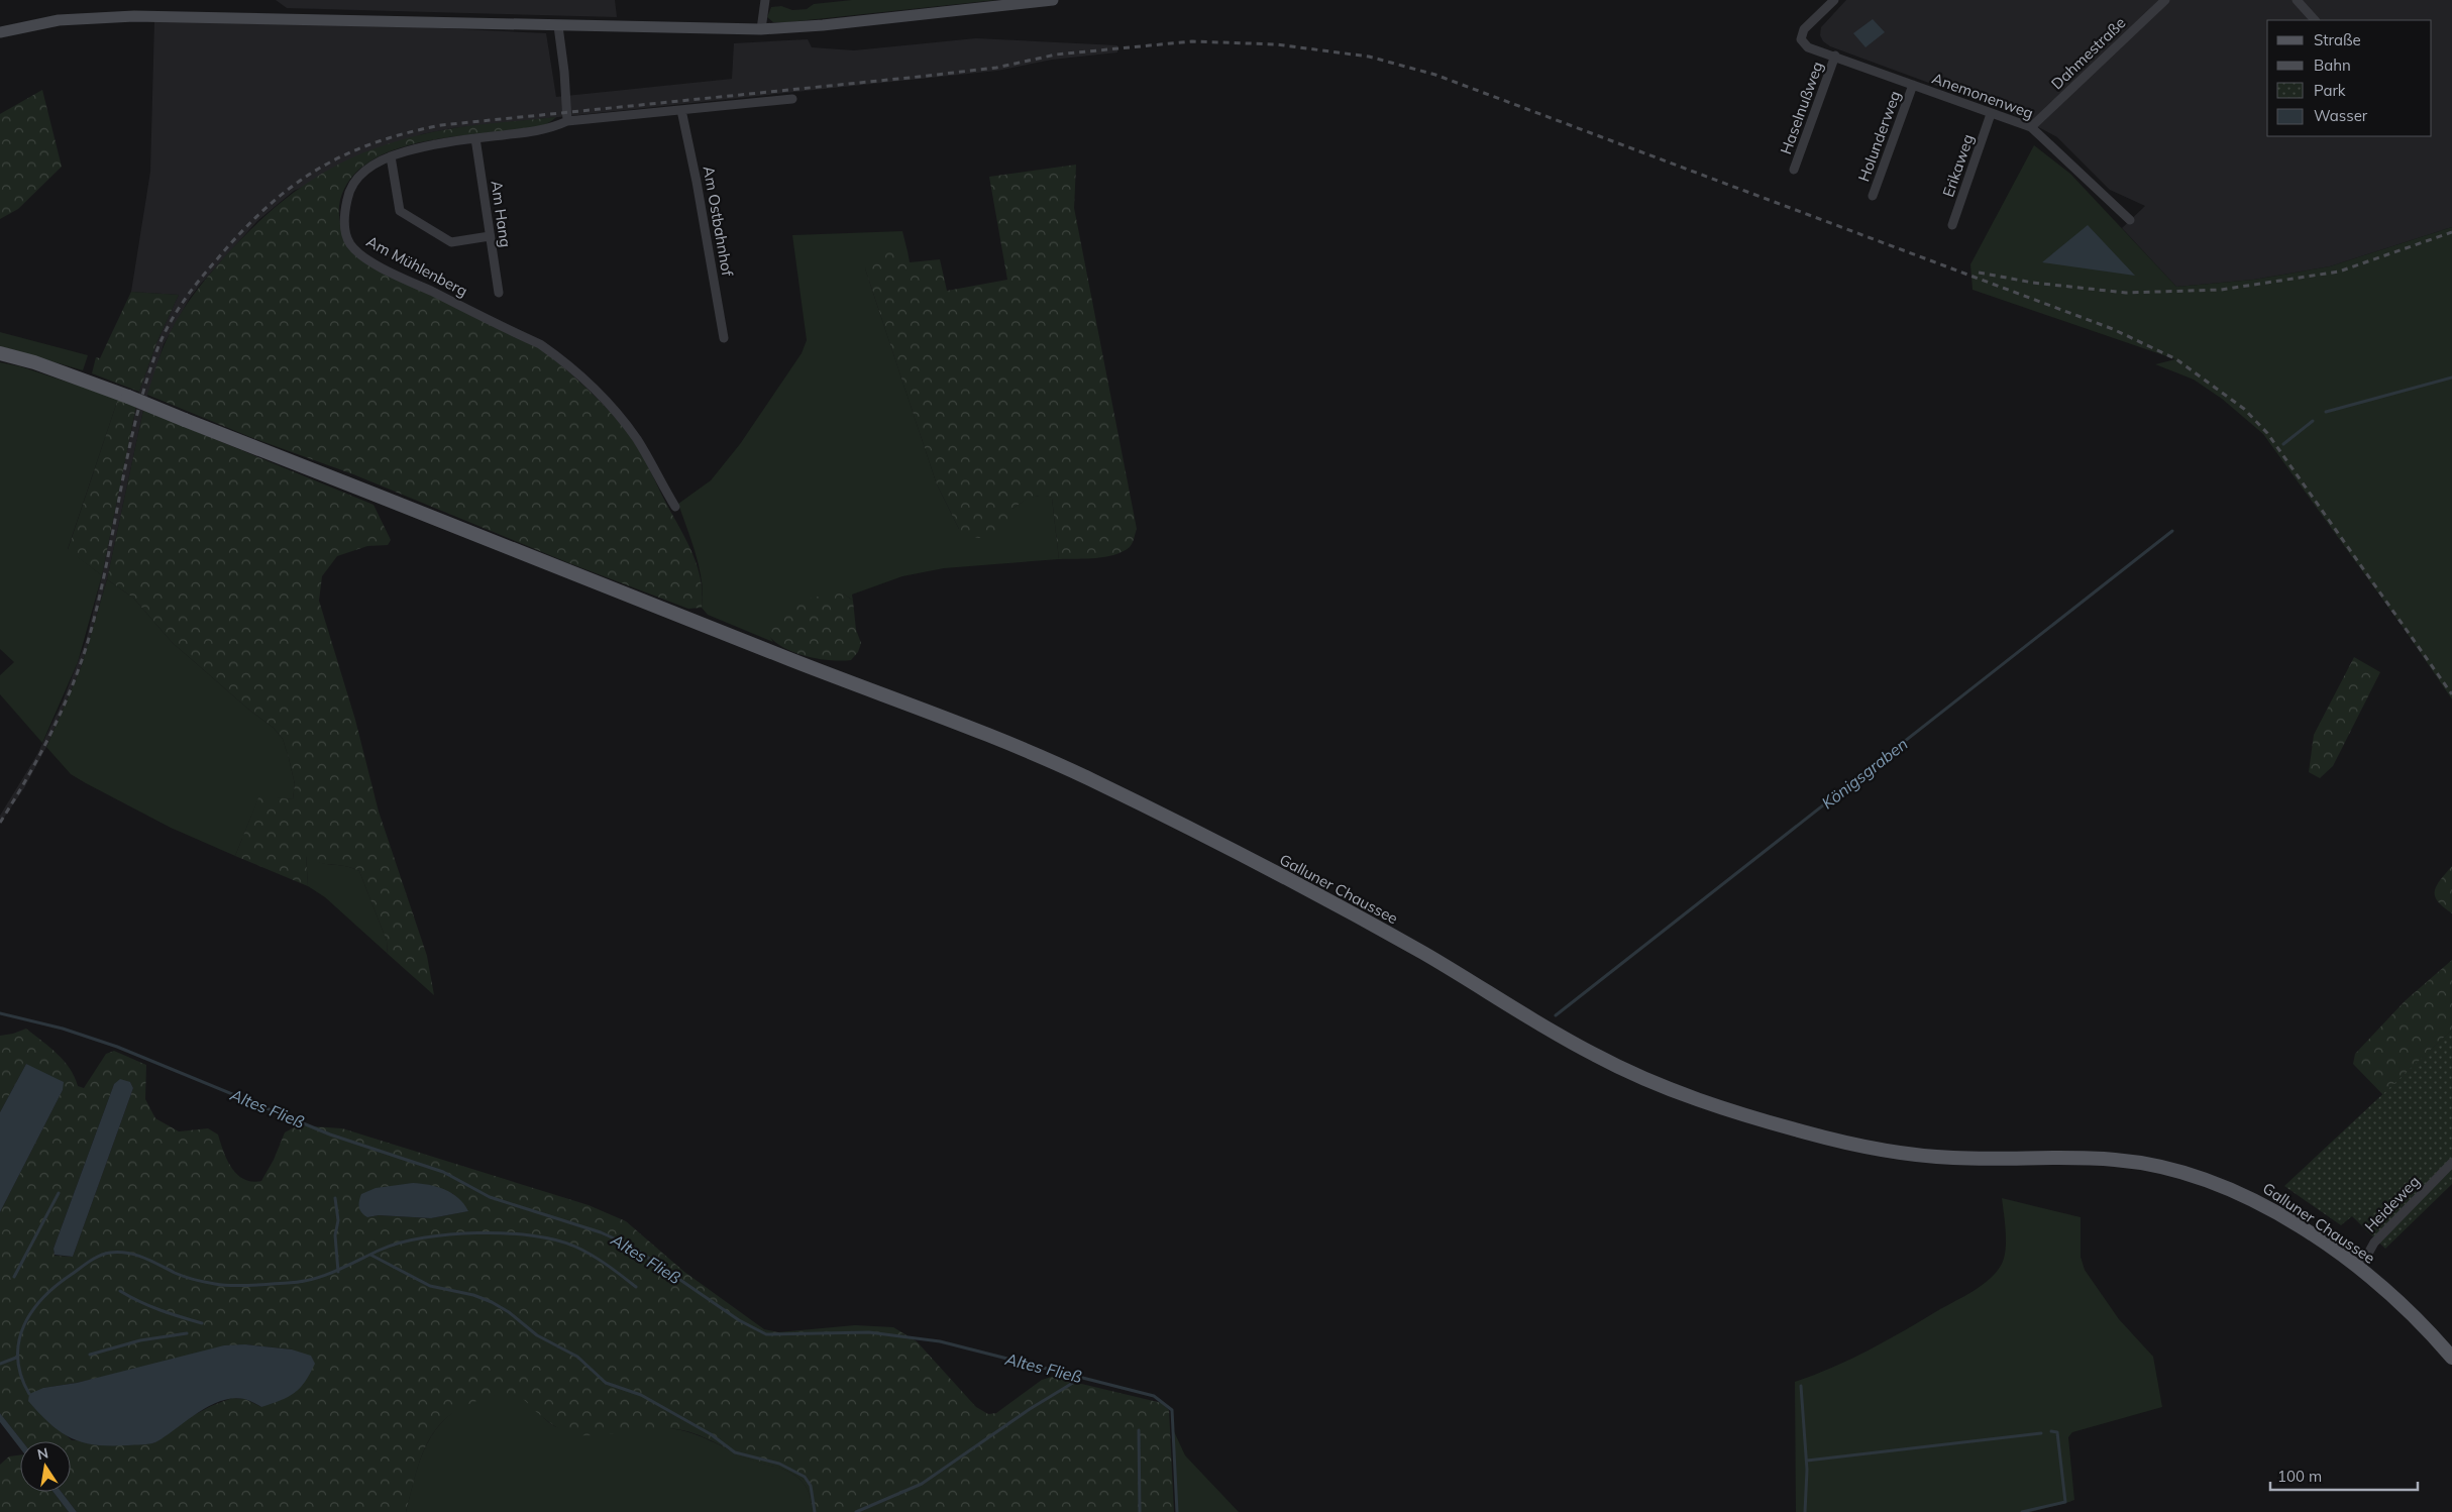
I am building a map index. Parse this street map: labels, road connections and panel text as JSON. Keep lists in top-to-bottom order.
{
  "streets": {
    "main road": ["Galluner Chaussee"],
    "street": [
      "Dahmestraße",
      "Anemonenweg",
      "Haselnußweg",
      "Holunderweg",
      "Erikaweg",
      "Am Hang",
      "Am Ostbahnhof",
      "Am Mühlenberg",
      "Heideweg"
    ]
  },
  "crossings": [
    ["Dahmestraße", "Anemonenweg"],
    ["Anemonenweg", "Haselnußweg"],
    ["Anemonenweg", "Holunderweg"],
    ["Anemonenweg", "Erikaweg"],
    ["Am Hang", "Am Mühlenberg"],
    ["Galluner Chaussee", "Heideweg"]
  ],
  "water": ["Königsgraben", "Altes Fließ"],
  "legend": [
    "Straße",
    "Bahn",
    "Park",
    "Wasser"
  ],
  "scale_bar": "100 m",
  "north": "top"
}
